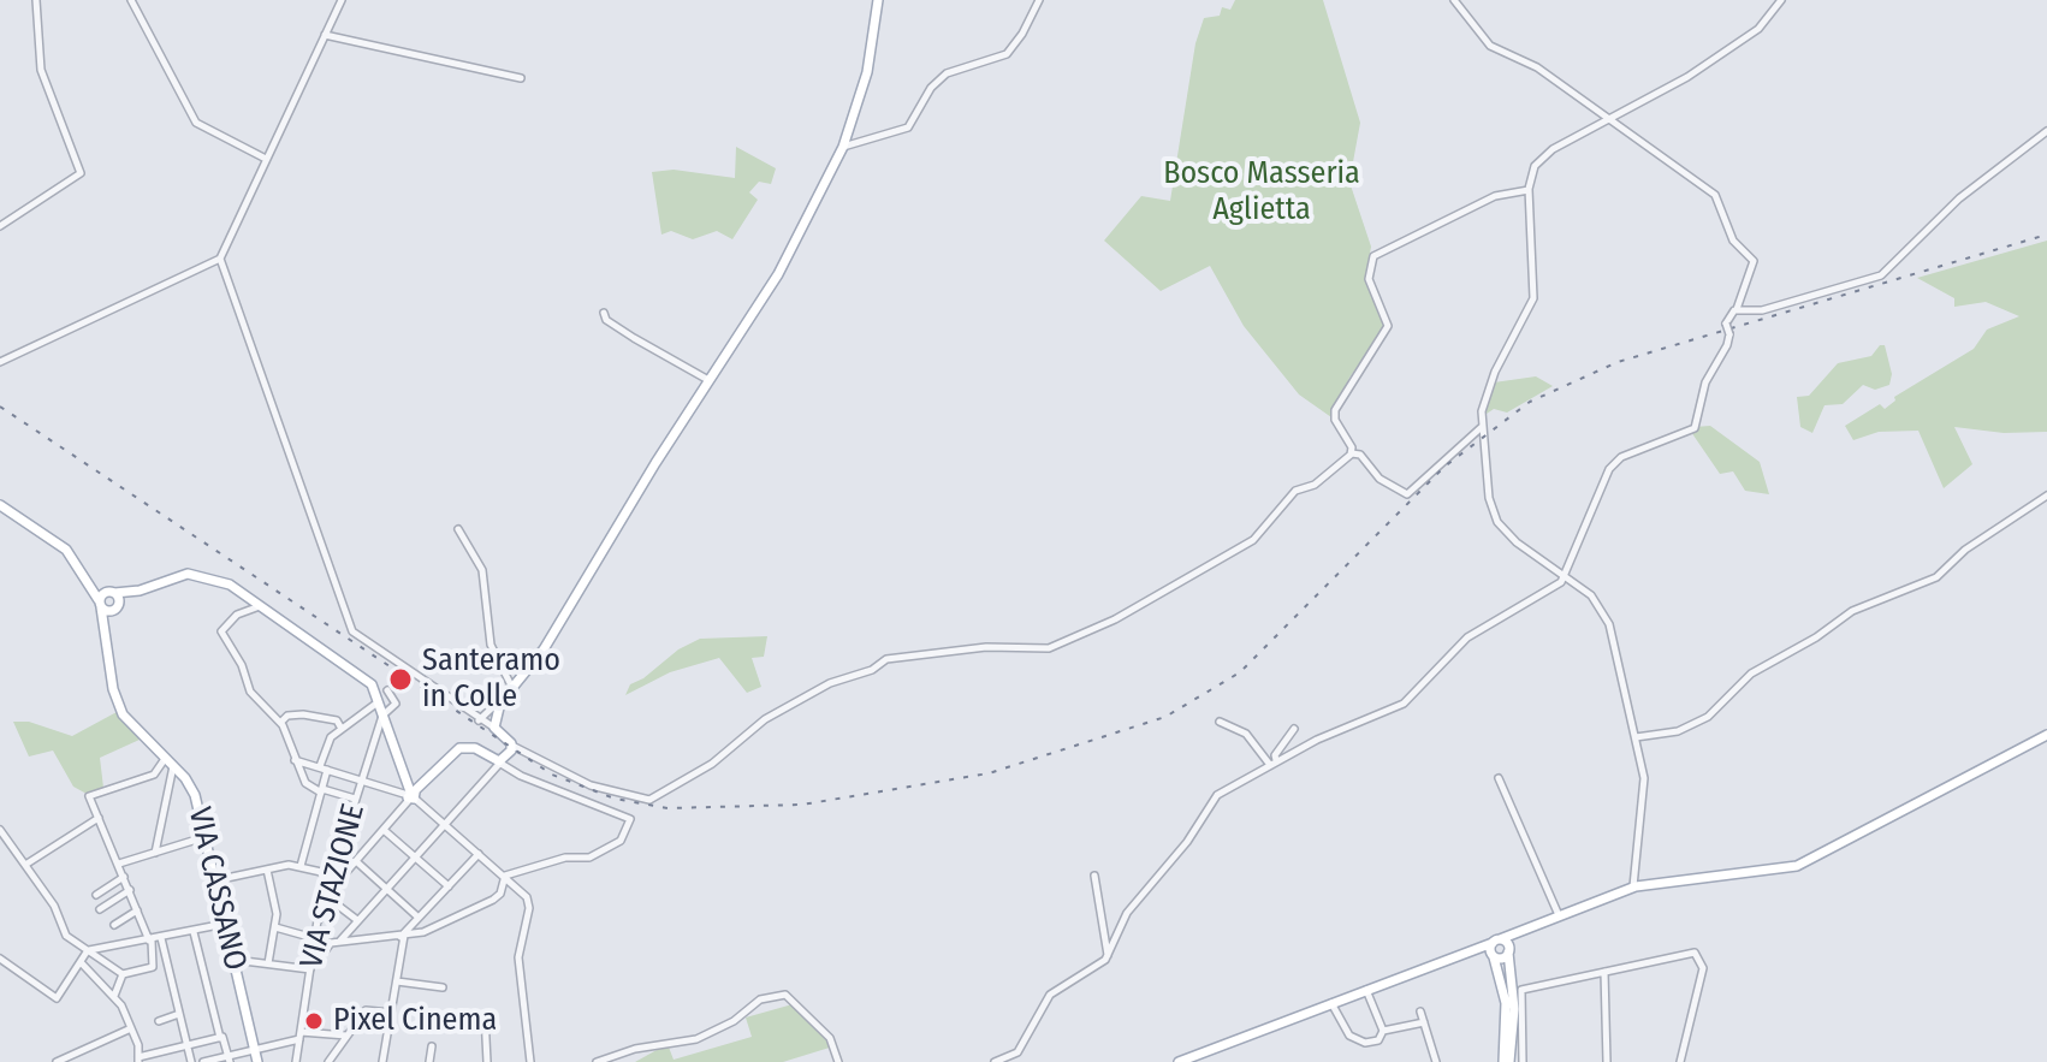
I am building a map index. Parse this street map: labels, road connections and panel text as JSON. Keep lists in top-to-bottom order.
{
  "streets": {
    "main road": ["VIA CASSANO"],
    "street": ["VIA STAZIONE"]
  },
  "parks": ["Bosco Masseria Aglietta"],
  "places": ["Santeramo in Colle", "Pixel Cinema"]
}
